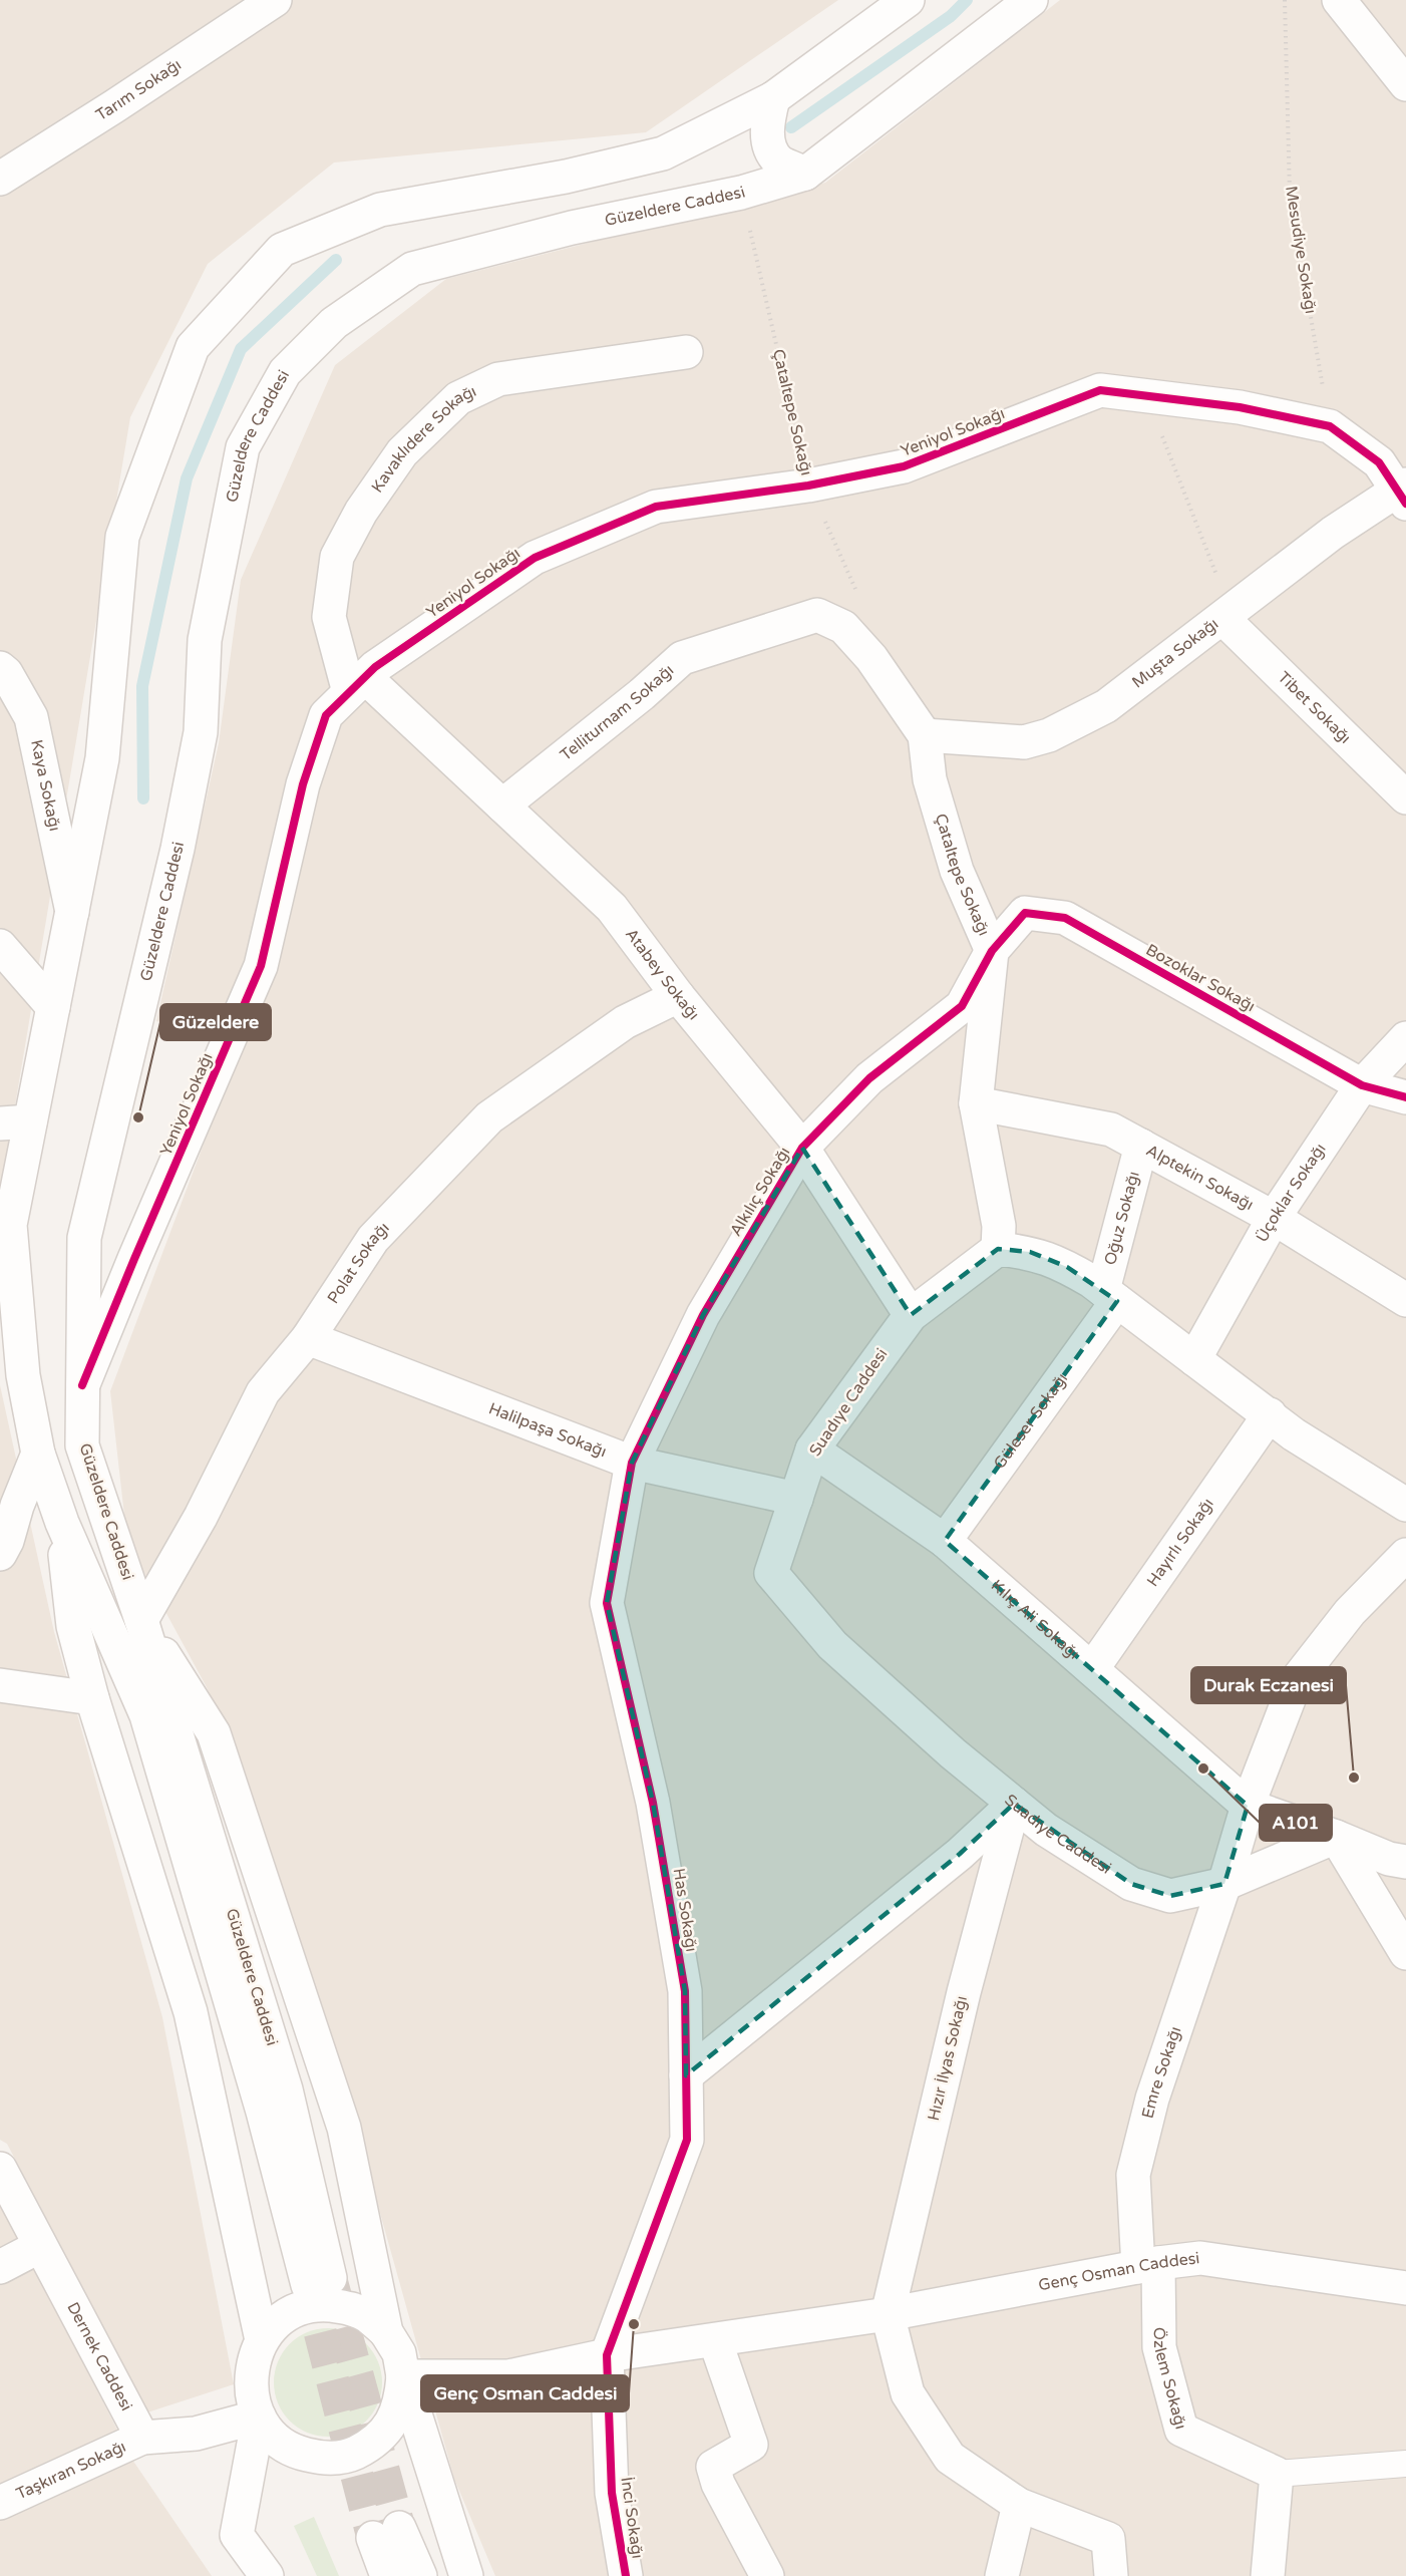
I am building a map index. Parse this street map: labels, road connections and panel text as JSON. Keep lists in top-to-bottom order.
{
  "streets": {
    "street": [
      "Tarım Sokağı",
      "Güzeldere Caddesi",
      "Çataltepe Sokağı",
      "Yeniyol Sokağı",
      "Kavaklıdere Sokağı",
      "Muşta Sokağı",
      "Tibet Sokağı",
      "Telliturnam Sokağı",
      "Kaya Sokağı",
      "Atabey Sokağı",
      "Bozoklar Sokağı",
      "Alptekin Sokağı",
      "Alkılıç Sokağı",
      "Üçoklar Sokağı",
      "Oğuz Sokağı",
      "Polat Sokağı",
      "Suadıye Caddesi",
      "Güleser Sokağı",
      "Halilpaşa Sokağı",
      "Hayırlı Sokağı",
      "Kılıç Ali Sokağı",
      "Has Sokağı",
      "Hızır İlyas Sokağı",
      "Emre Sokağı",
      "Genç Osman Caddesi",
      "Dernek Caddesi",
      "Özlem Sokağı",
      "Taşkıran Sokağı",
      "İnci Sokağı"
    ],
    "path": ["Mesudiye Sokağı"]
  },
  "crossings": [
    ["Güzeldere Caddesi", "Çataltepe Sokağı"],
    ["Güzeldere Caddesi", "Yeniyol Sokağı"],
    ["Güzeldere Caddesi", "Kaya Sokağı"],
    ["Güzeldere Caddesi", "Polat Sokağı"],
    ["Mesudiye Sokağı", "Yeniyol Sokağı"],
    ["Çataltepe Sokağı", "Yeniyol Sokağı"],
    ["Çataltepe Sokağı", "Muşta Sokağı"],
    ["Çataltepe Sokağı", "Telliturnam Sokağı"],
    ["Çataltepe Sokağı", "Bozoklar Sokağı"],
    ["Çataltepe Sokağı", "Alptekin Sokağı"],
    ["Çataltepe Sokağı", "Alkılıç Sokağı"],
    ["Çataltepe Sokağı", "Suadıye Caddesi"],
    ["Yeniyol Sokağı", "Kavaklıdere Sokağı"],
    ["Yeniyol Sokağı", "Muşta Sokağı"],
    ["Yeniyol Sokağı", "Atabey Sokağı"],
    ["Kavaklıdere Sokağı", "Atabey Sokağı"],
    ["Muşta Sokağı", "Tibet Sokağı"],
    ["Telliturnam Sokağı", "Atabey Sokağı"],
    ["Atabey Sokağı", "Alkılıç Sokağı"],
    ["Atabey Sokağı", "Polat Sokağı"],
    ["Atabey Sokağı", "Suadıye Caddesi"],
    ["Bozoklar Sokağı", "Alkılıç Sokağı"],
    ["Bozoklar Sokağı", "Üçoklar Sokağı"],
    ["Alptekin Sokağı", "Üçoklar Sokağı"],
    ["Alptekin Sokağı", "Oğuz Sokağı"],
    ["Alkılıç Sokağı", "Halilpaşa Sokağı"],
    ["Alkılıç Sokağı", "Has Sokağı"],
    ["Oğuz Sokağı", "Güleser Sokağı"],
    ["Polat Sokağı", "Halilpaşa Sokağı"],
    ["Suadıye Caddesi", "Halilpaşa Sokağı"],
    ["Suadıye Caddesi", "Kılıç Ali Sokağı"],
    ["Suadıye Caddesi", "Hızır İlyas Sokağı"],
    ["Suadıye Caddesi", "Emre Sokağı"],
    ["Güleser Sokağı", "Kılıç Ali Sokağı"],
    ["Halilpaşa Sokağı", "Has Sokağı"],
    ["Hayırlı Sokağı", "Kılıç Ali Sokağı"],
    ["Kılıç Ali Sokağı", "Emre Sokağı"],
    ["Has Sokağı", "Genç Osman Caddesi"],
    ["Has Sokağı", "İnci Sokağı"],
    ["Hızır İlyas Sokağı", "Genç Osman Caddesi"],
    ["Emre Sokağı", "Genç Osman Caddesi"],
    ["Emre Sokağı", "Özlem Sokağı"],
    ["Genç Osman Caddesi", "Özlem Sokağı"],
    ["Genç Osman Caddesi", "İnci Sokağı"],
    ["Dernek Caddesi", "Taşkıran Sokağı"]
  ],
  "places": [
    "Güzeldere",
    "A101",
    "Durak Eczanesi",
    "Genç Osman Caddesi"
  ]
}
